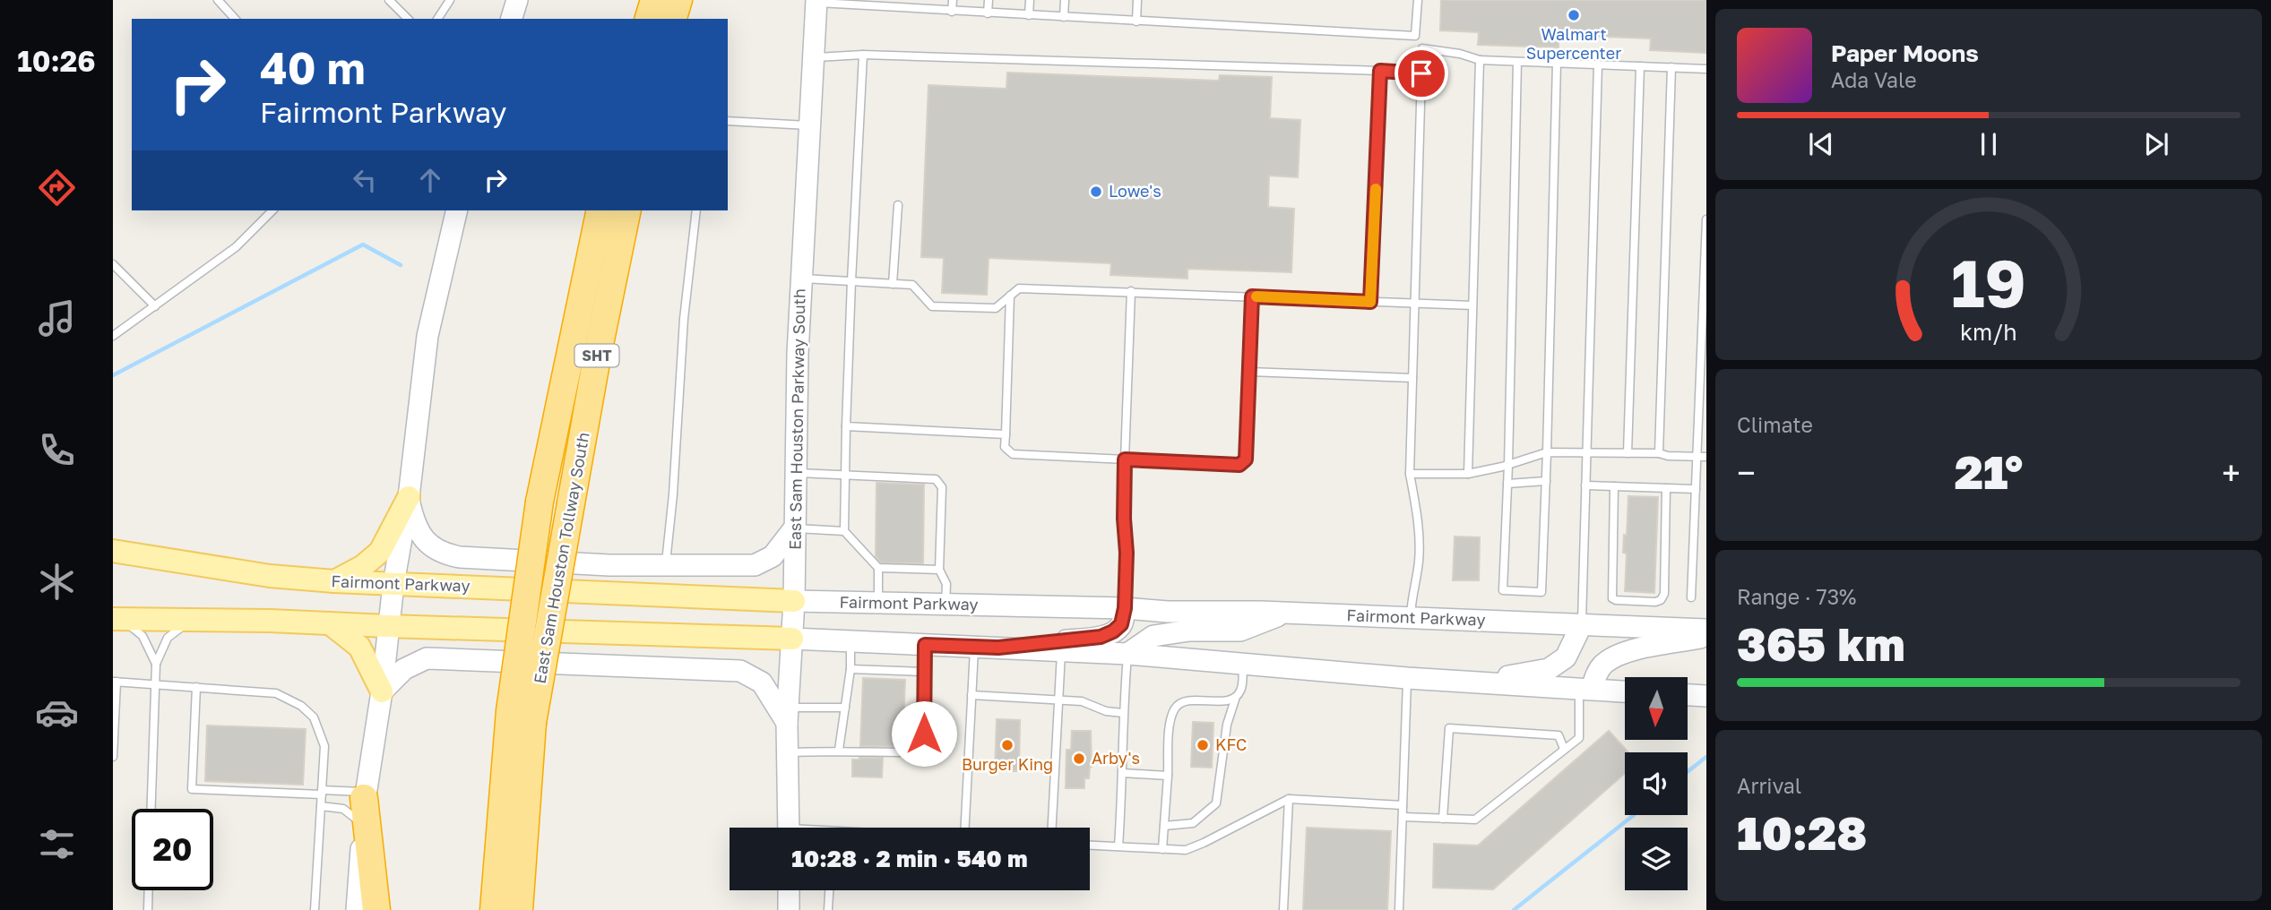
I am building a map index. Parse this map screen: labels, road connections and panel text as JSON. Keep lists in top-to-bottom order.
{
  "streets": {
    "highway": ["SHT", "East Sam Houston Tollway South"],
    "main road": ["East Sam Houston Parkway South", "Fairmont Parkway"]
  },
  "crossings": [
    ["East Sam Houston Parkway South", "Fairmont Parkway"]
  ],
  "places": [
    "Walmart Supercenter",
    "Lowe's",
    "Burger King",
    "KFC",
    "Arby's"
  ],
  "north": "bottom",
  "page": {
    "tabs": "10:26",
    "turn": ["40 m", "Fairmont Parkway"],
    "song": ["Paper Moons", "Ada Vale"],
    "tile": [
      "Climate",
      ["Range · 73%", "365 km"],
      ["Arrival", "10:28"]
    ],
    "heat": ["−", "21°", "+"],
    "limit": "20",
    "trip": "10:28 · 2 min · 540 m",
    "gauge": ["19", "km/h"]
  }
}
